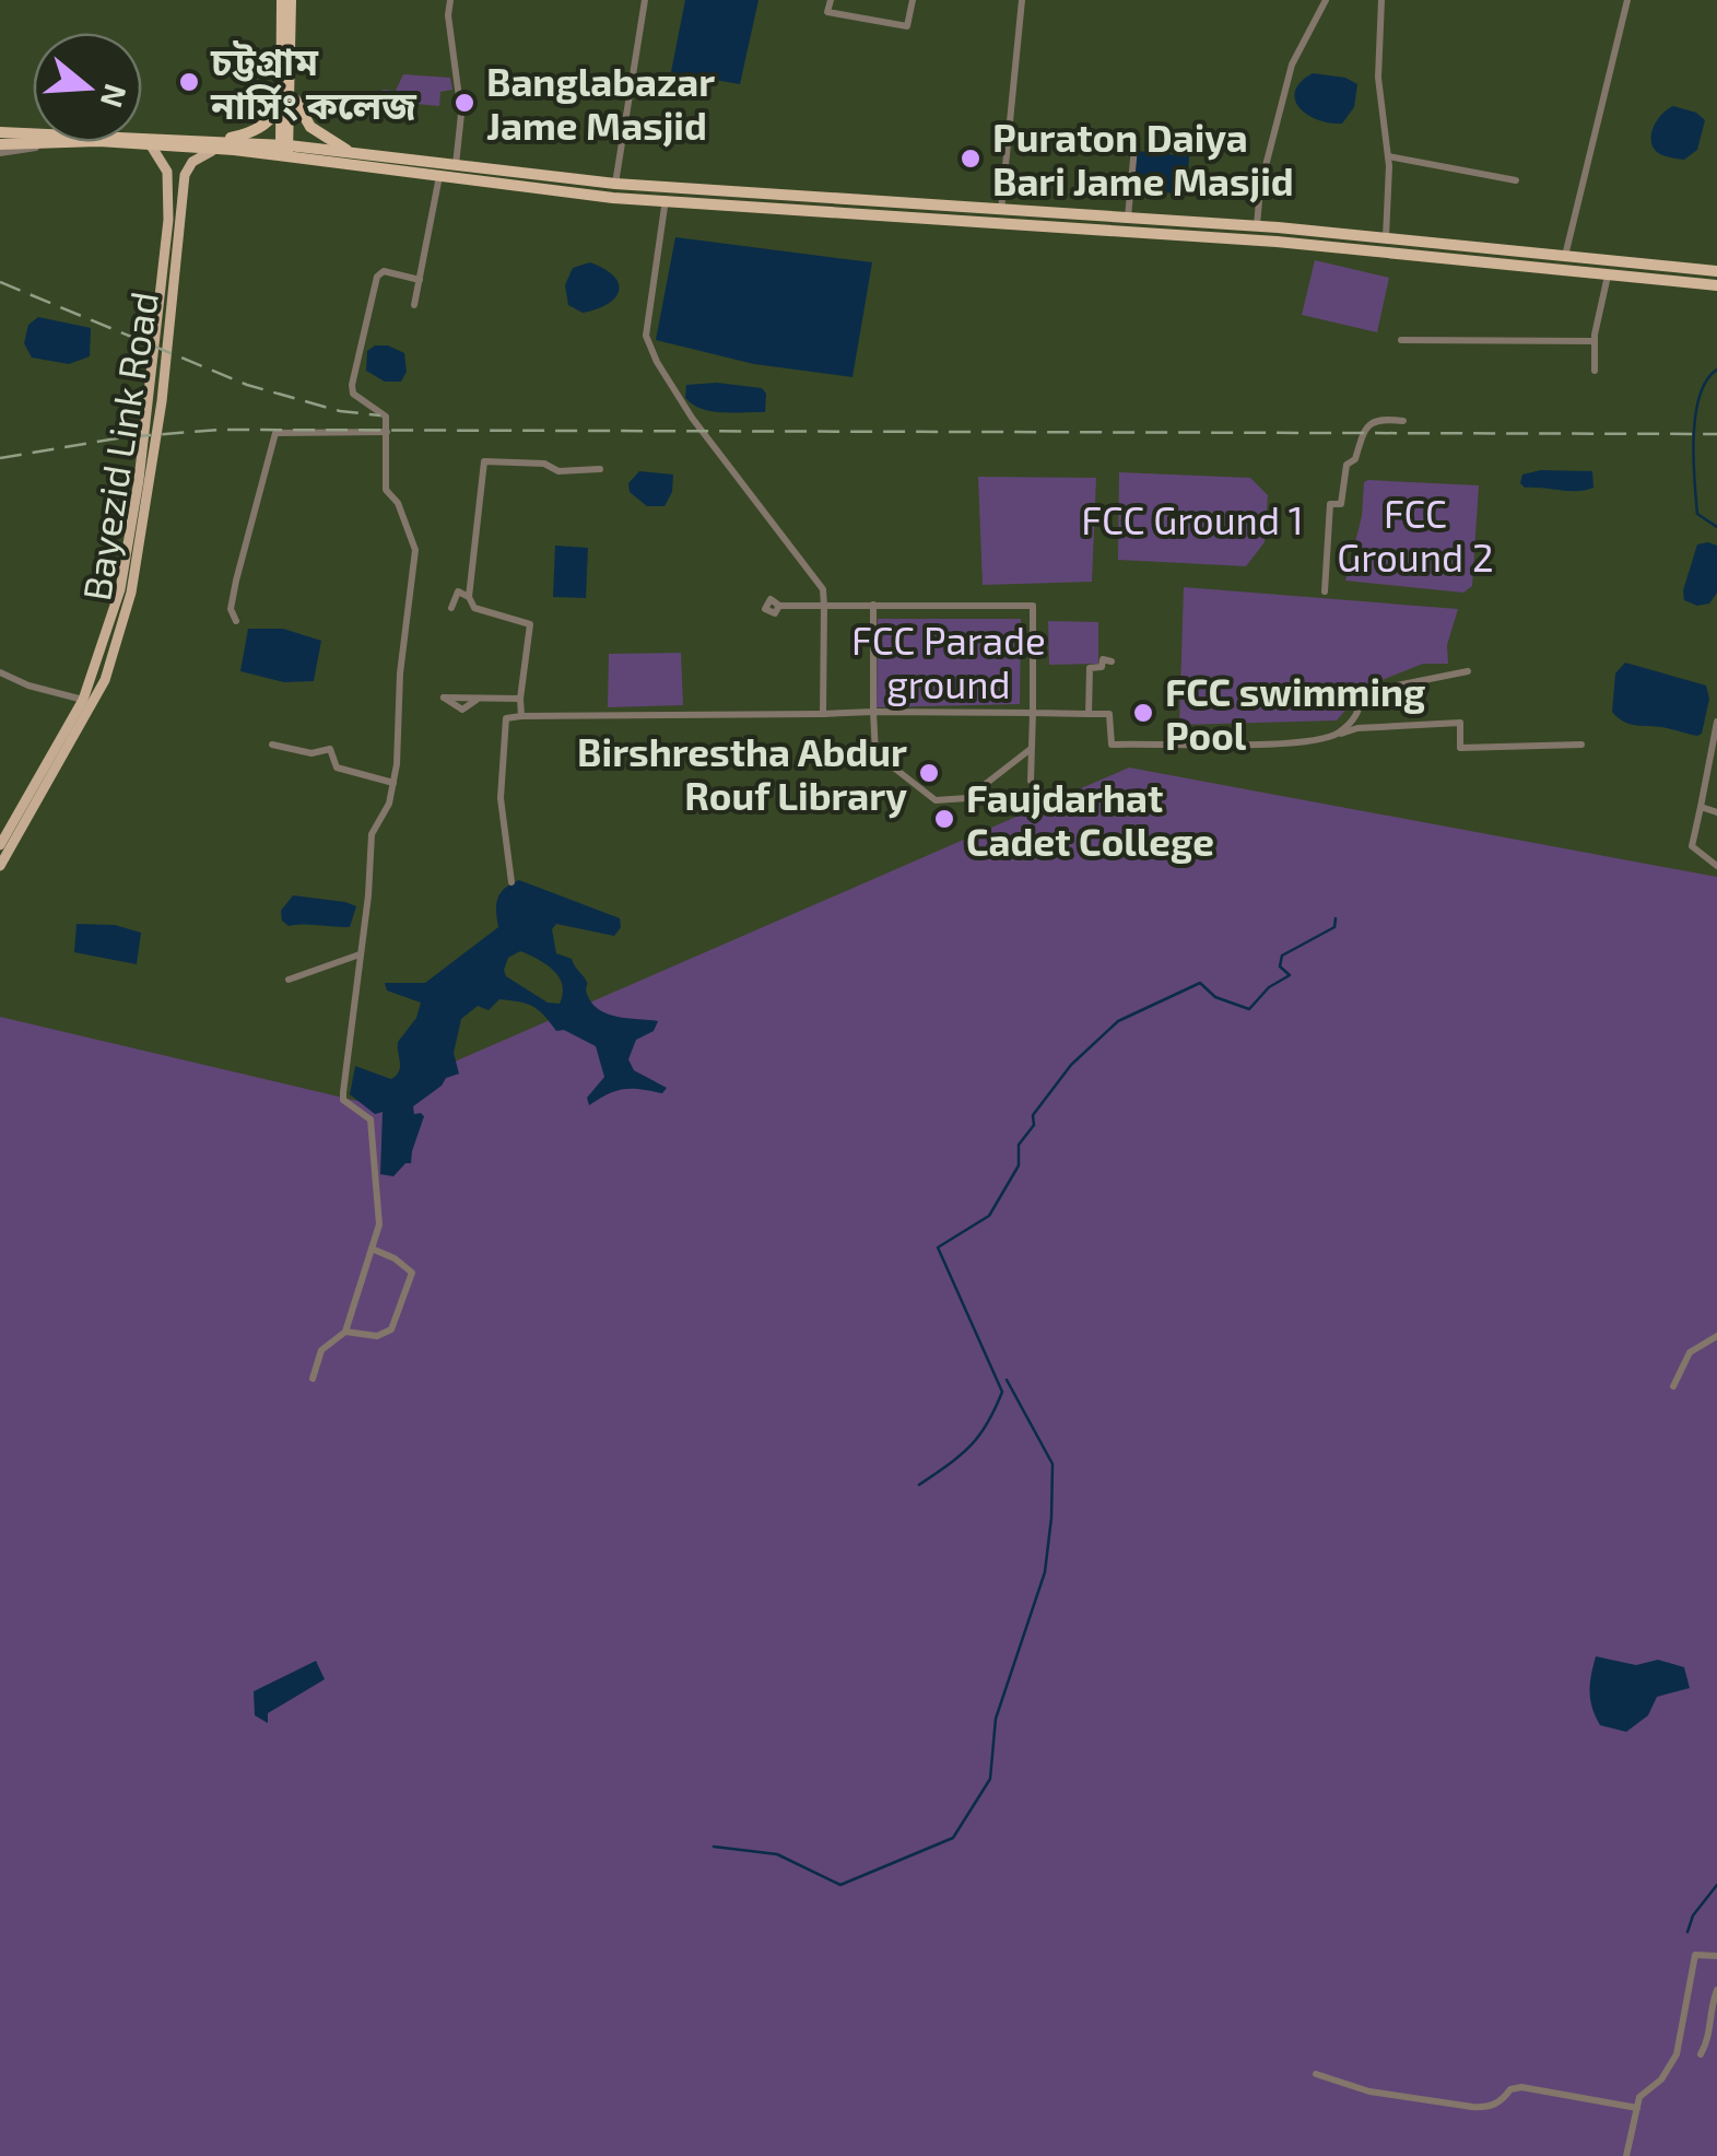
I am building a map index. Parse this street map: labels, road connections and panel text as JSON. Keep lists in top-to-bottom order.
{
  "streets": {
    "main road": ["Bayezid Link Road"]
  },
  "parks": ["FCC Ground 2", "FCC Ground 1", "FCC Parade ground"],
  "places": [
    "চট্টগ্রাম নার্সিং কলেজ",
    "Banglabazar Jame Masjid",
    "Puraton Daiya Bari Jame Masjid",
    "FCC swimming Pool",
    "Birshrestha Abdur Rouf Library",
    "Faujdarhat Cadet College"
  ],
  "north": "right"
}
